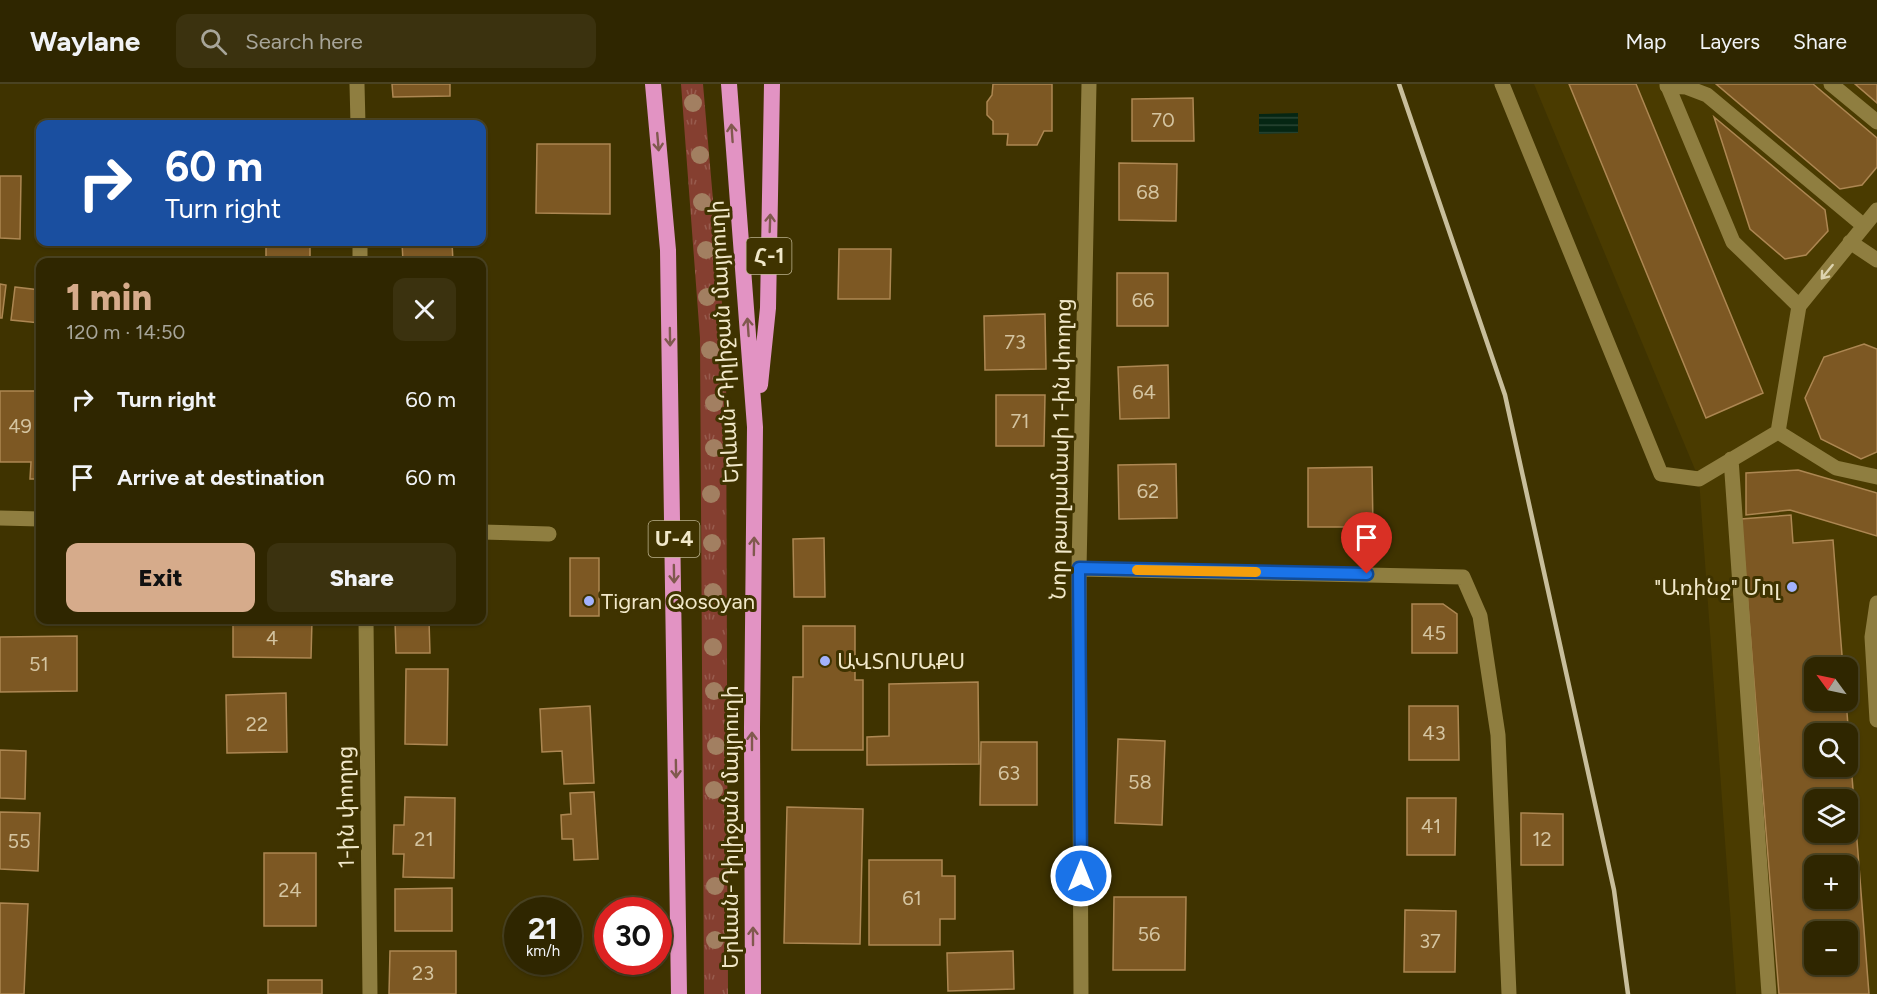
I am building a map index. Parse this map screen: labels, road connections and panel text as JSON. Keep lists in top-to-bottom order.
{
  "streets": {
    "highway": ["Հ-1", "Երևան-Դիլիջան մայրուղի", "Մ-4"],
    "street": ["Նոր թաղամասի 1-ին փողոց", "1-ին փողոց"]
  },
  "crossings": [
    ["Հ-1", "Երևան-Դիլիջան մայրուղի"]
  ],
  "places": ["\"Առինջ\" Մոլ", "Tigran Qosoyan", "ԱՎՏՈՄԱՔՍ"],
  "house_numbers": [
    "70",
    "68",
    "66",
    "73",
    "64",
    "71",
    "49",
    "62",
    "45",
    "4",
    "51",
    "22",
    "43",
    "63",
    "58",
    "41",
    "21",
    "12",
    "55",
    "24",
    "61",
    "56",
    "37",
    "23"
  ],
  "north": "top left",
  "page": {
    "header": "Waylane",
    "search": "Search here",
    "nav": ["Map", "Layers", "Share"],
    "turn": ["60 m", "Turn right"],
    "heading": ["1 min", "120 m · 14:50"],
    "list": [
      {
        "name": "Turn right",
        "value": "60 m"
      },
      {
        "name": "Arrive at destination",
        "value": "60 m"
      }
    ],
    "buttons": ["Exit", "Share"],
    "map_buttons": ["+", "−"],
    "speed": "21 km/h",
    "limit": "30"
  }
}
